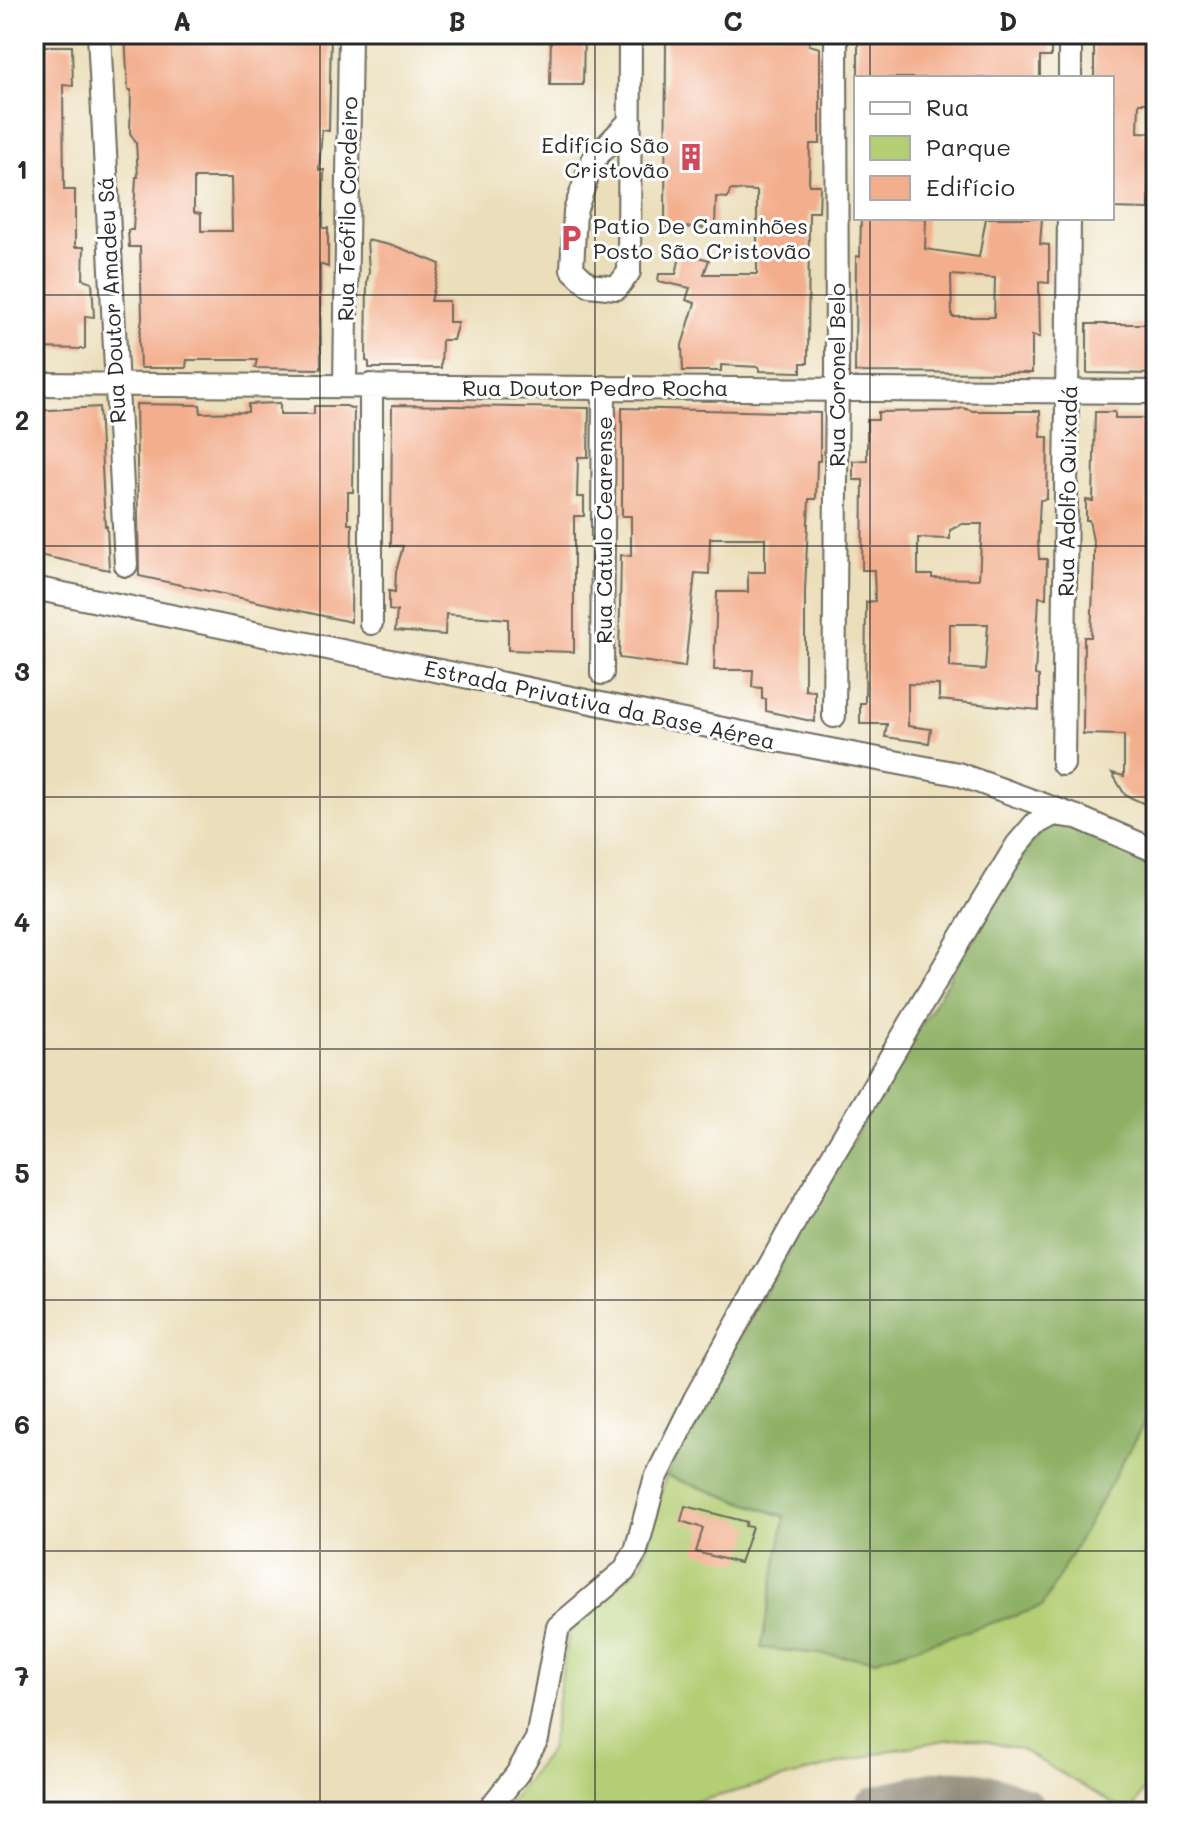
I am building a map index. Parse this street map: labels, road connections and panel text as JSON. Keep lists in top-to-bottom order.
{
  "streets": {
    "street": [
      "Rua Teófilo Cordeiro",
      "Rua Doutor Amadeu Sá",
      "Rua Coronel Belo",
      "Rua Doutor Pedro Rocha",
      "Rua Adolfo Quixadá",
      "Rua Catulo Cearense",
      "Estrada Privativa da Base Aérea"
    ]
  },
  "crossings": [
    ["Rua Teófilo Cordeiro", "Rua Doutor Pedro Rocha"],
    ["Rua Doutor Amadeu Sá", "Rua Doutor Pedro Rocha"],
    ["Rua Coronel Belo", "Rua Doutor Pedro Rocha"],
    ["Rua Doutor Pedro Rocha", "Rua Adolfo Quixadá"],
    ["Rua Doutor Pedro Rocha", "Rua Catulo Cearense"]
  ],
  "places": {
    "building": ["Edifício São Cristovão"],
    "parking": ["Patio De Caminhões Posto São Cristovão"]
  },
  "legend": ["Rua", "Parque", "Edifício"],
  "grid": {
    "columns": [
      "A",
      "B",
      "C",
      "D"
    ],
    "rows": [
      "1",
      "2",
      "3",
      "4",
      "5",
      "6",
      "7"
    ]
  }
}
